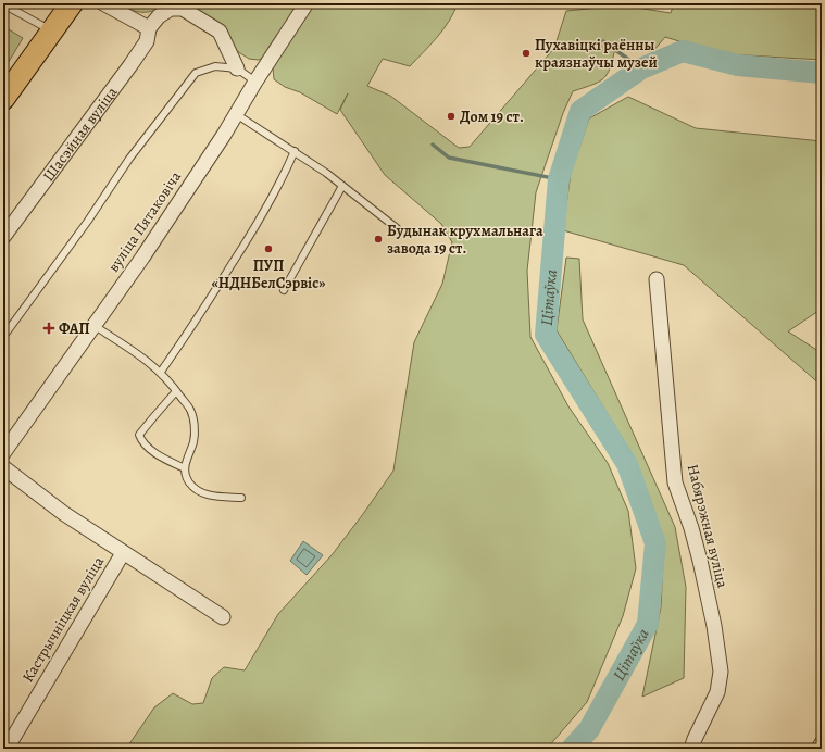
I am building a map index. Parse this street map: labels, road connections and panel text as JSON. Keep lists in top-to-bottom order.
{
  "streets": {
    "street": [
      "Шасэйная вуліца",
      "вуліца Пятаковіча",
      "Набярэжная вуліца",
      "Кастрычніцкая вуліца"
    ]
  },
  "water": ["Цітаўка"],
  "places": {
    "other": [
      "Пухавіцкі раённы краязнаўчы музей",
      "Дом 19 ст.",
      "Будынак крухмальнага завода 19 ст.",
      "ПУП «НДНБелСэрвіс»"
    ],
    "health": ["ФАП"]
  }
}
